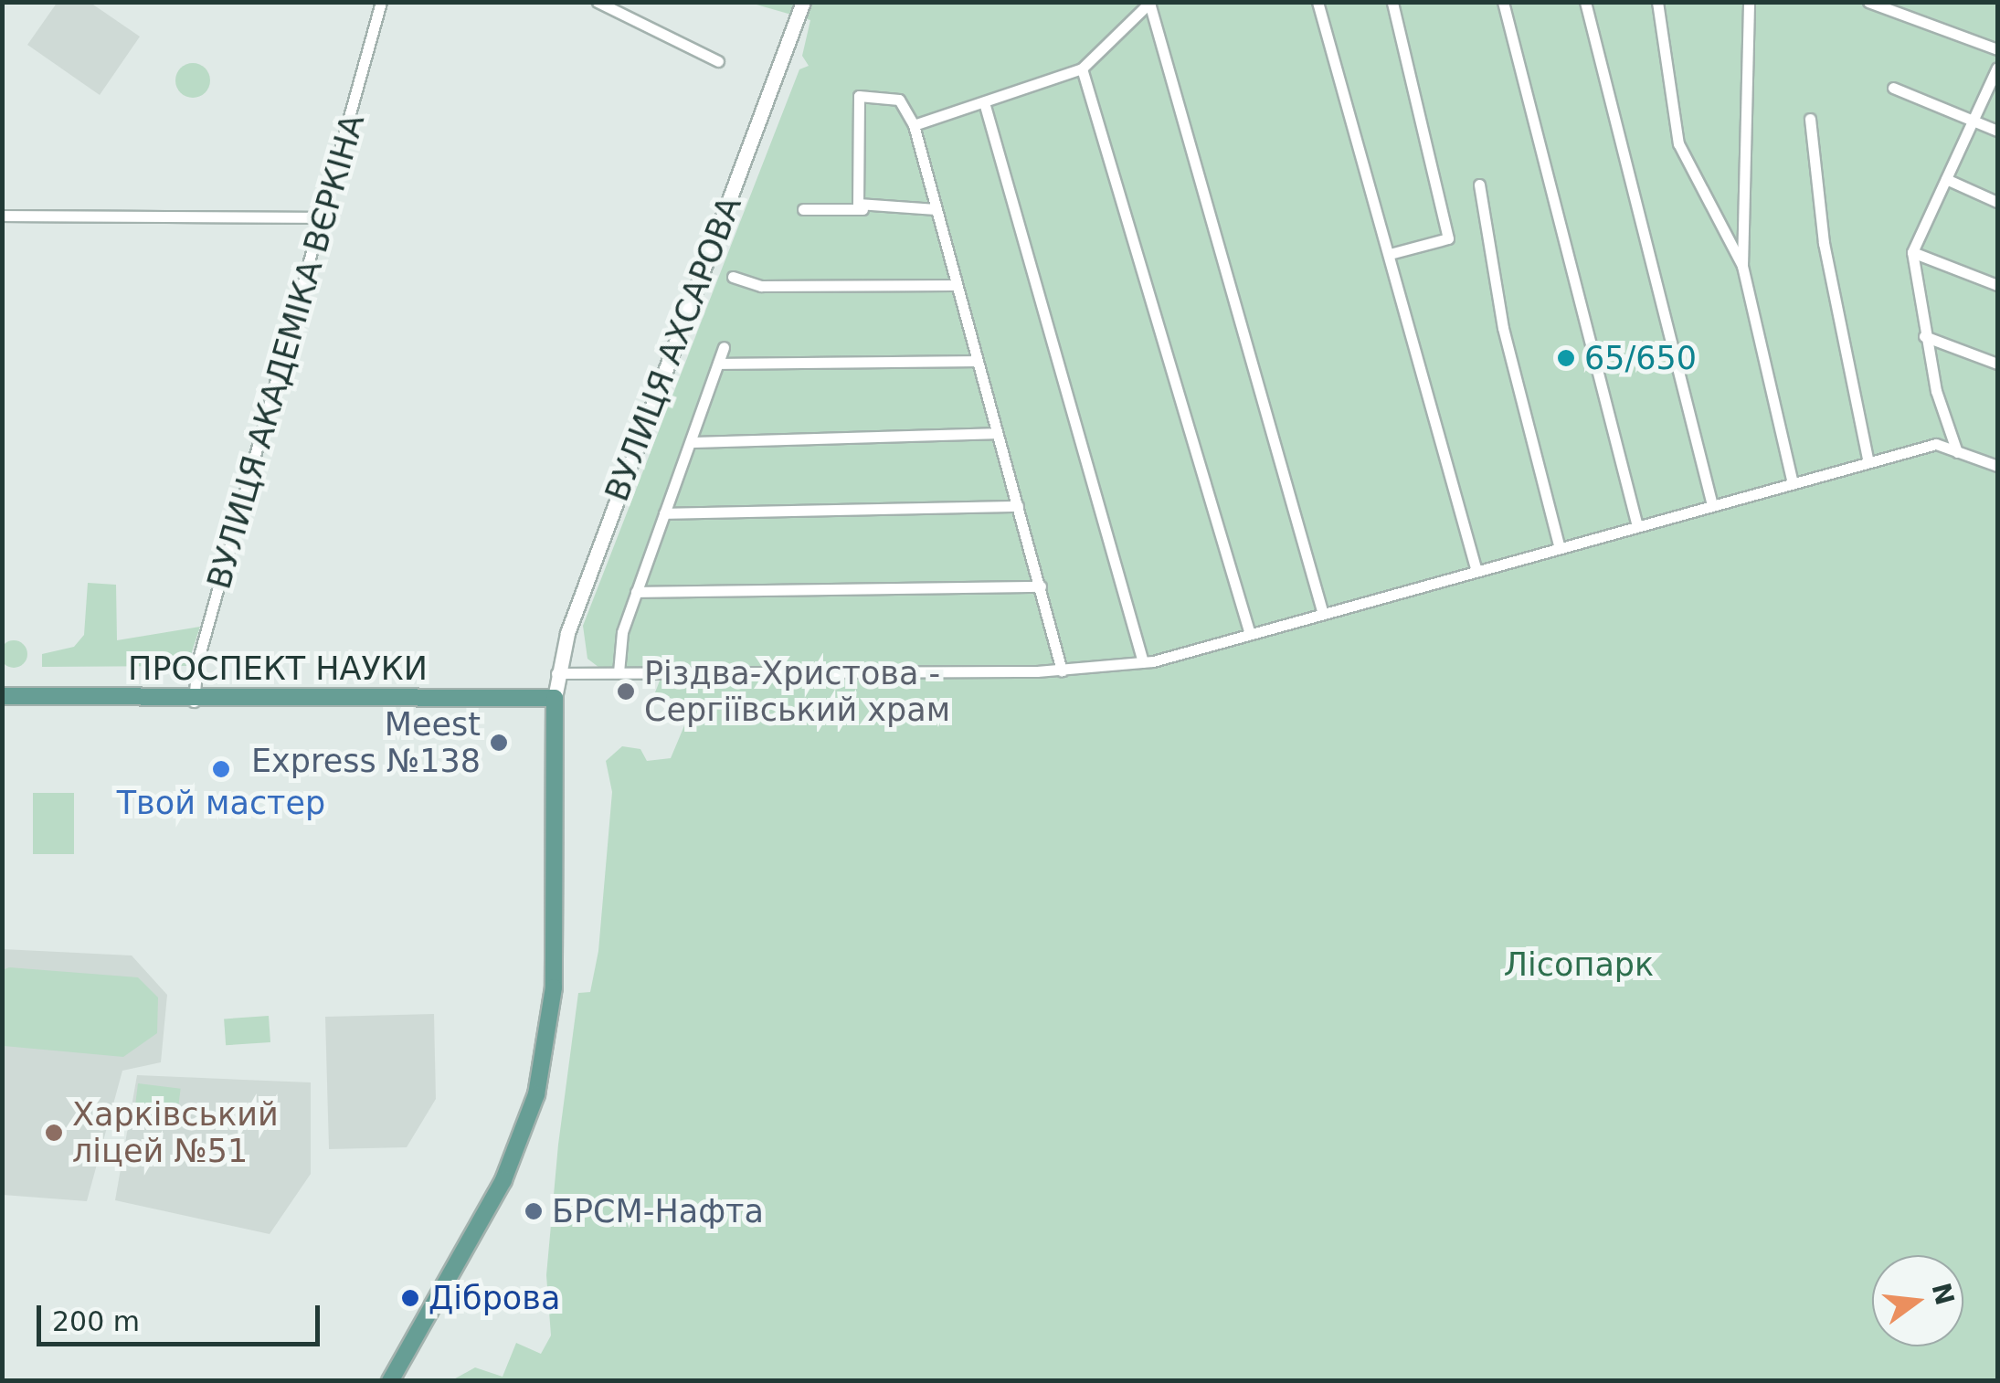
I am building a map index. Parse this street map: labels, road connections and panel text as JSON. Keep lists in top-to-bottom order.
{
  "streets": {
    "main road": ["ВУЛИЦЯ АХСАРОВА", "ПРОСПЕКТ НАУКИ"],
    "street": ["ВУЛИЦЯ АКАДЕМІКА ВЄРКІНА"]
  },
  "crossings": [
    ["ВУЛИЦЯ АХСАРОВА", "ПРОСПЕКТ НАУКИ"],
    ["ВУЛИЦЯ АКАДЕМІКА ВЄРКІНА", "ПРОСПЕКТ НАУКИ"]
  ],
  "parks": ["Лісопарк"],
  "places": [
    "65/650",
    "Різдва-Христова - Сергіївський храм",
    "Meest Express №138",
    "Твой мастер",
    "Харківський ліцей №51",
    "БРСМ-Нафта",
    "Діброва"
  ],
  "scale_bar": "200 m",
  "north": "right"
}
